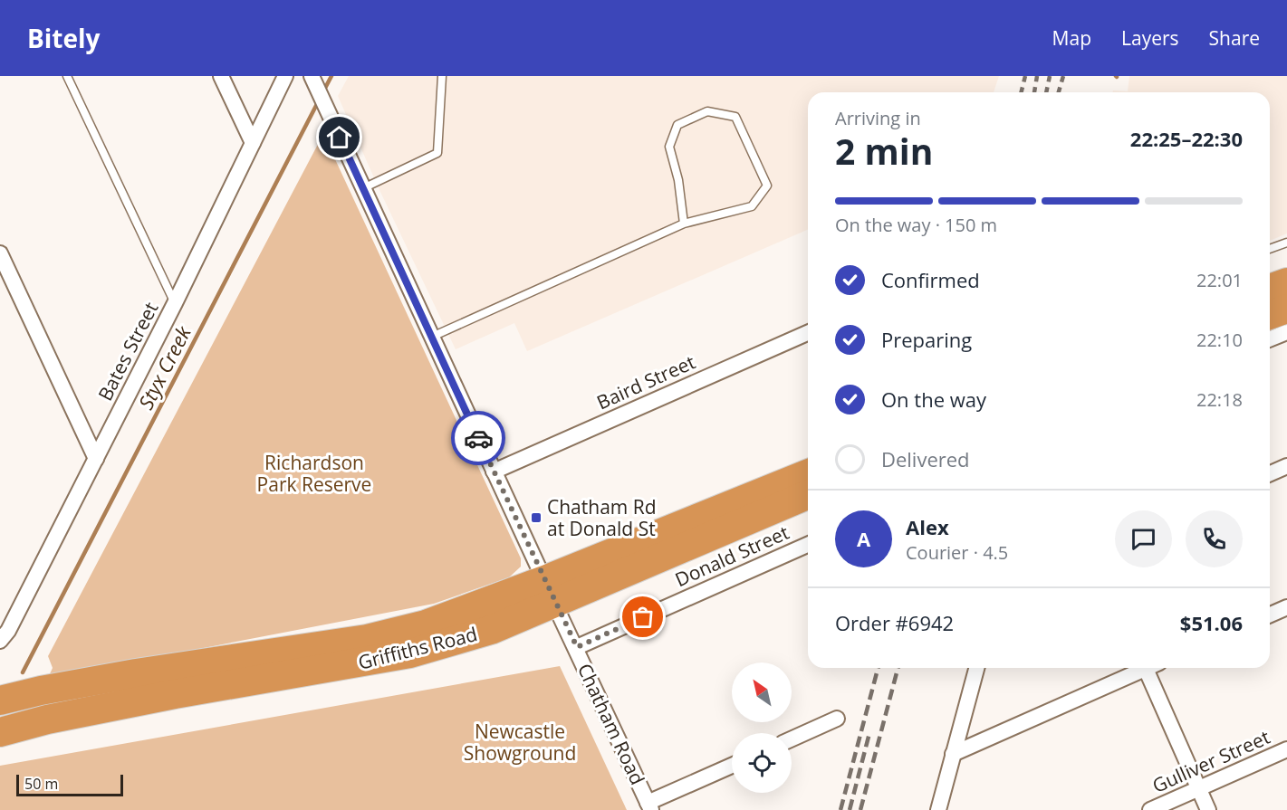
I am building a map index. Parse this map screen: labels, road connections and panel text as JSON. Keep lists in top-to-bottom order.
{
  "streets": {
    "highway": ["Griffiths Road"],
    "street": [
      "Bates Street",
      "Baird Street",
      "Donald Street",
      "Chatham Road",
      "Gulliver Street"
    ]
  },
  "crossings": [
    ["Baird Street", "Chatham Road"],
    ["Donald Street", "Chatham Road"],
    ["Griffiths Road", "Chatham Road"]
  ],
  "water": ["Styx Creek"],
  "parks": ["Richardson Park Reserve", "Newcastle Showground"],
  "places": {
    "transit": ["Chatham Rd at Donald St"]
  },
  "scale_bar": "50 m",
  "north": "top left",
  "page": {
    "header": "Bitely",
    "nav": ["Map", "Layers", "Share"],
    "heading": ["2 min", "Arriving in", "22:25–22:30"],
    "panel": [
      "Alex",
      "Courier · 4.5",
      "Order #6942",
      "$51.06"
    ],
    "bar": "On the way · 150 m",
    "list": [
      ["Confirmed", "22:01"],
      ["Preparing", "22:10"],
      ["On the way", "22:18"],
      "Delivered"
    ],
    "round": "A",
    "scale": "50 m"
  }
}
